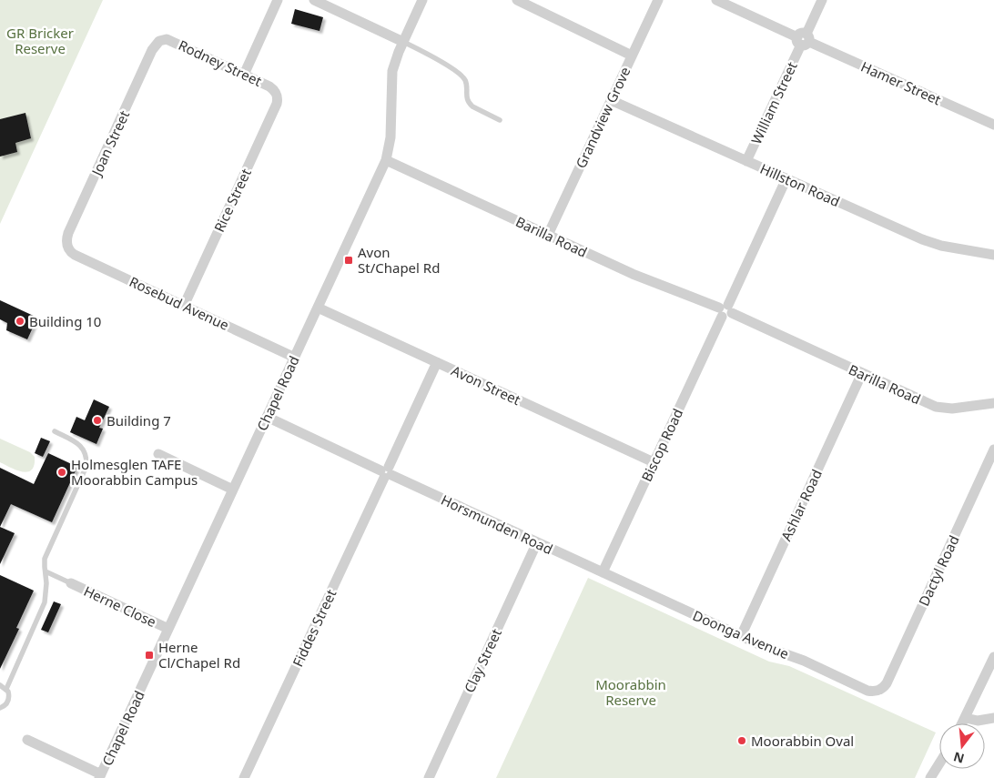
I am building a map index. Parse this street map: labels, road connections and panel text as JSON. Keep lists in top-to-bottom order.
{
  "streets": {
    "street": [
      "Rodney Street",
      "Hamer Street",
      "William Street",
      "Grandview Grove",
      "Joan Street",
      "Hillston Road",
      "Rice Street",
      "Barilla Road",
      "Rosebud Avenue",
      "Avon Street",
      "Chapel Road",
      "Biscop Road",
      "Ashlar Road",
      "Horsmunden Road",
      "Dactyl Road",
      "Herne Close",
      "Fiddes Street",
      "Doonga Avenue",
      "Clay Street"
    ]
  },
  "crossings": [
    ["Rodney Street", "Joan Street"],
    ["Rodney Street", "Rice Street"],
    ["Hamer Street", "William Street"],
    ["William Street", "Hillston Road"],
    ["Grandview Grove", "Hillston Road"],
    ["Grandview Grove", "Barilla Road"],
    ["Joan Street", "Rosebud Avenue"],
    ["Hillston Road", "Biscop Road"],
    ["Rice Street", "Rosebud Avenue"],
    ["Barilla Road", "Chapel Road"],
    ["Barilla Road", "Biscop Road"],
    ["Barilla Road", "Ashlar Road"],
    ["Rosebud Avenue", "Chapel Road"],
    ["Avon Street", "Chapel Road"],
    ["Avon Street", "Biscop Road"],
    ["Avon Street", "Fiddes Street"],
    ["Chapel Road", "Horsmunden Road"],
    ["Chapel Road", "Herne Close"],
    ["Biscop Road", "Horsmunden Road"],
    ["Biscop Road", "Doonga Avenue"],
    ["Ashlar Road", "Doonga Avenue"],
    ["Horsmunden Road", "Fiddes Street"],
    ["Horsmunden Road", "Doonga Avenue"],
    ["Horsmunden Road", "Clay Street"],
    ["Dactyl Road", "Doonga Avenue"]
  ],
  "parks": ["GR Bricker Reserve", "Moorabbin Reserve"],
  "places": {
    "transit": ["Avon St/Chapel Rd", "Herne Cl/Chapel Rd"],
    "other": [
      "Building 10",
      "Building 7",
      "Holmesglen TAFE Moorabbin Campus",
      "Moorabbin Oval"
    ]
  },
  "north": "bottom"
}
